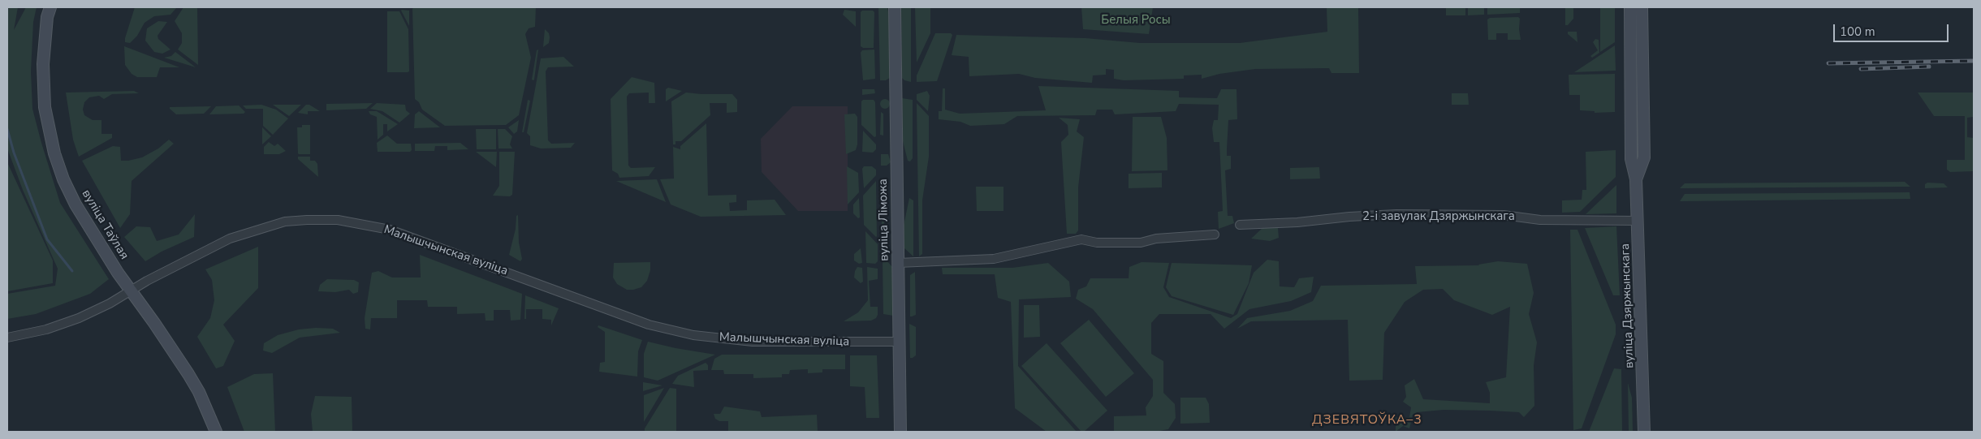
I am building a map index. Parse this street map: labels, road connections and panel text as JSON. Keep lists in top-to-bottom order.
{
  "streets": {
    "street": [
      "2-і завулак Дзяржынскага",
      "вуліца Ліможа",
      "вуліца Таўлая",
      "Малышчынская вуліца",
      "вуліца Дзяржынскага"
    ]
  },
  "crossings": [
    ["2-і завулак Дзяржынскага", "вуліца Дзяржынскага"],
    ["вуліца Ліможа", "Малышчынская вуліца"],
    ["вуліца Таўлая", "Малышчынская вуліца"]
  ],
  "districts": ["ДЗЕВЯТОЎКА–3"],
  "parks": ["Белыя Росы"],
  "scale_bar": "100 m"
}
